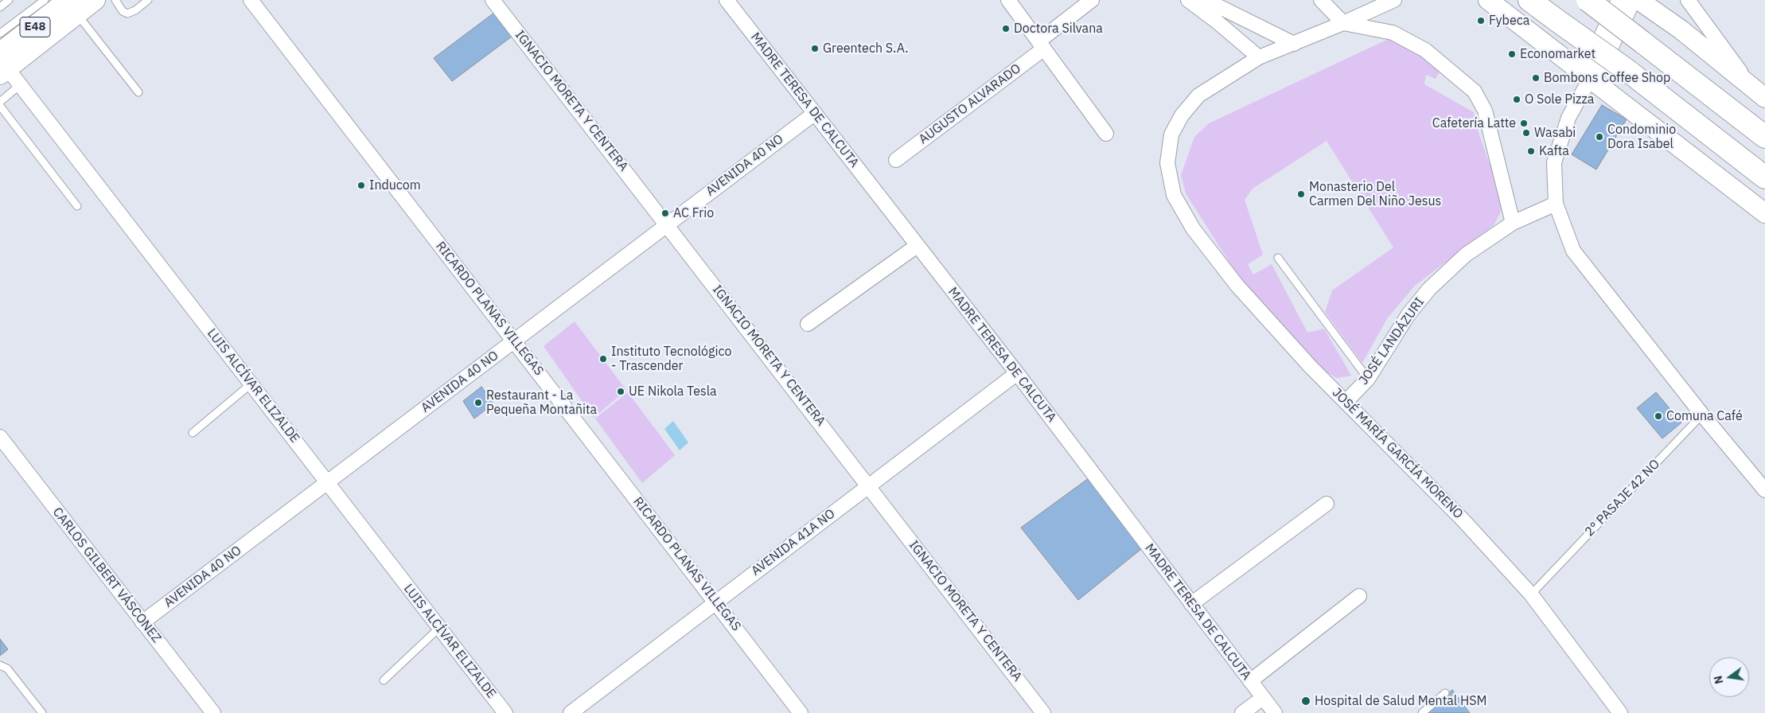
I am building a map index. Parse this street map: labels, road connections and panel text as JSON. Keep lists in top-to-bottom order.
{
  "streets": {
    "main road": ["E48"],
    "street": [
      "MADRE TERESA DE CALCUTA",
      "IGNACIO MORETA Y CENTERA",
      "AUGUSTO ALVARADO",
      "AVENIDA 40 NO",
      "RICARDO PLANAS VILLEGAS",
      "JOSÉ LANDÁZURI",
      "LUIS ALCÍVAR ELIZALDE",
      "JOSÉ MARÍA GARCÍA MORENO",
      "AVENIDA 41A NO",
      "CARLOS GILBERT VÁSCONEZ"
    ],
    "lane": ["2° PASAJE 42 NO"]
  },
  "crossings": [
    ["E48", "LUIS ALCÍVAR ELIZALDE"],
    ["MADRE TERESA DE CALCUTA", "AVENIDA 40 NO"],
    ["MADRE TERESA DE CALCUTA", "AVENIDA 41A NO"],
    ["IGNACIO MORETA Y CENTERA", "AVENIDA 40 NO"],
    ["IGNACIO MORETA Y CENTERA", "AVENIDA 41A NO"],
    ["AVENIDA 40 NO", "RICARDO PLANAS VILLEGAS"],
    ["AVENIDA 40 NO", "LUIS ALCÍVAR ELIZALDE"],
    ["AVENIDA 40 NO", "CARLOS GILBERT VÁSCONEZ"],
    ["RICARDO PLANAS VILLEGAS", "AVENIDA 41A NO"],
    ["JOSÉ LANDÁZURI", "JOSÉ MARÍA GARCÍA MORENO"],
    ["JOSÉ MARÍA GARCÍA MORENO", "2° PASAJE 42 NO"]
  ],
  "places": [
    "Fybeca",
    "Doctora Silvana",
    "Greentech S.A.",
    "Economarket",
    "Bombons Coffee Shop",
    "O Sole Pizza",
    "Cafetería Latte",
    "Wasabi",
    "Condominio Dora Isabel",
    "Kafta",
    "Inducom",
    "Monasterio Del Carmen Del Niño Jesus",
    "AC Frio",
    "Instituto Tecnológico - Trascender",
    "UE Nikola Tesla",
    "Restaurant - La Pequeña Montañita",
    "Comuna Café",
    "Hospital de Salud Mental HSM"
  ],
  "north": "left"
}
